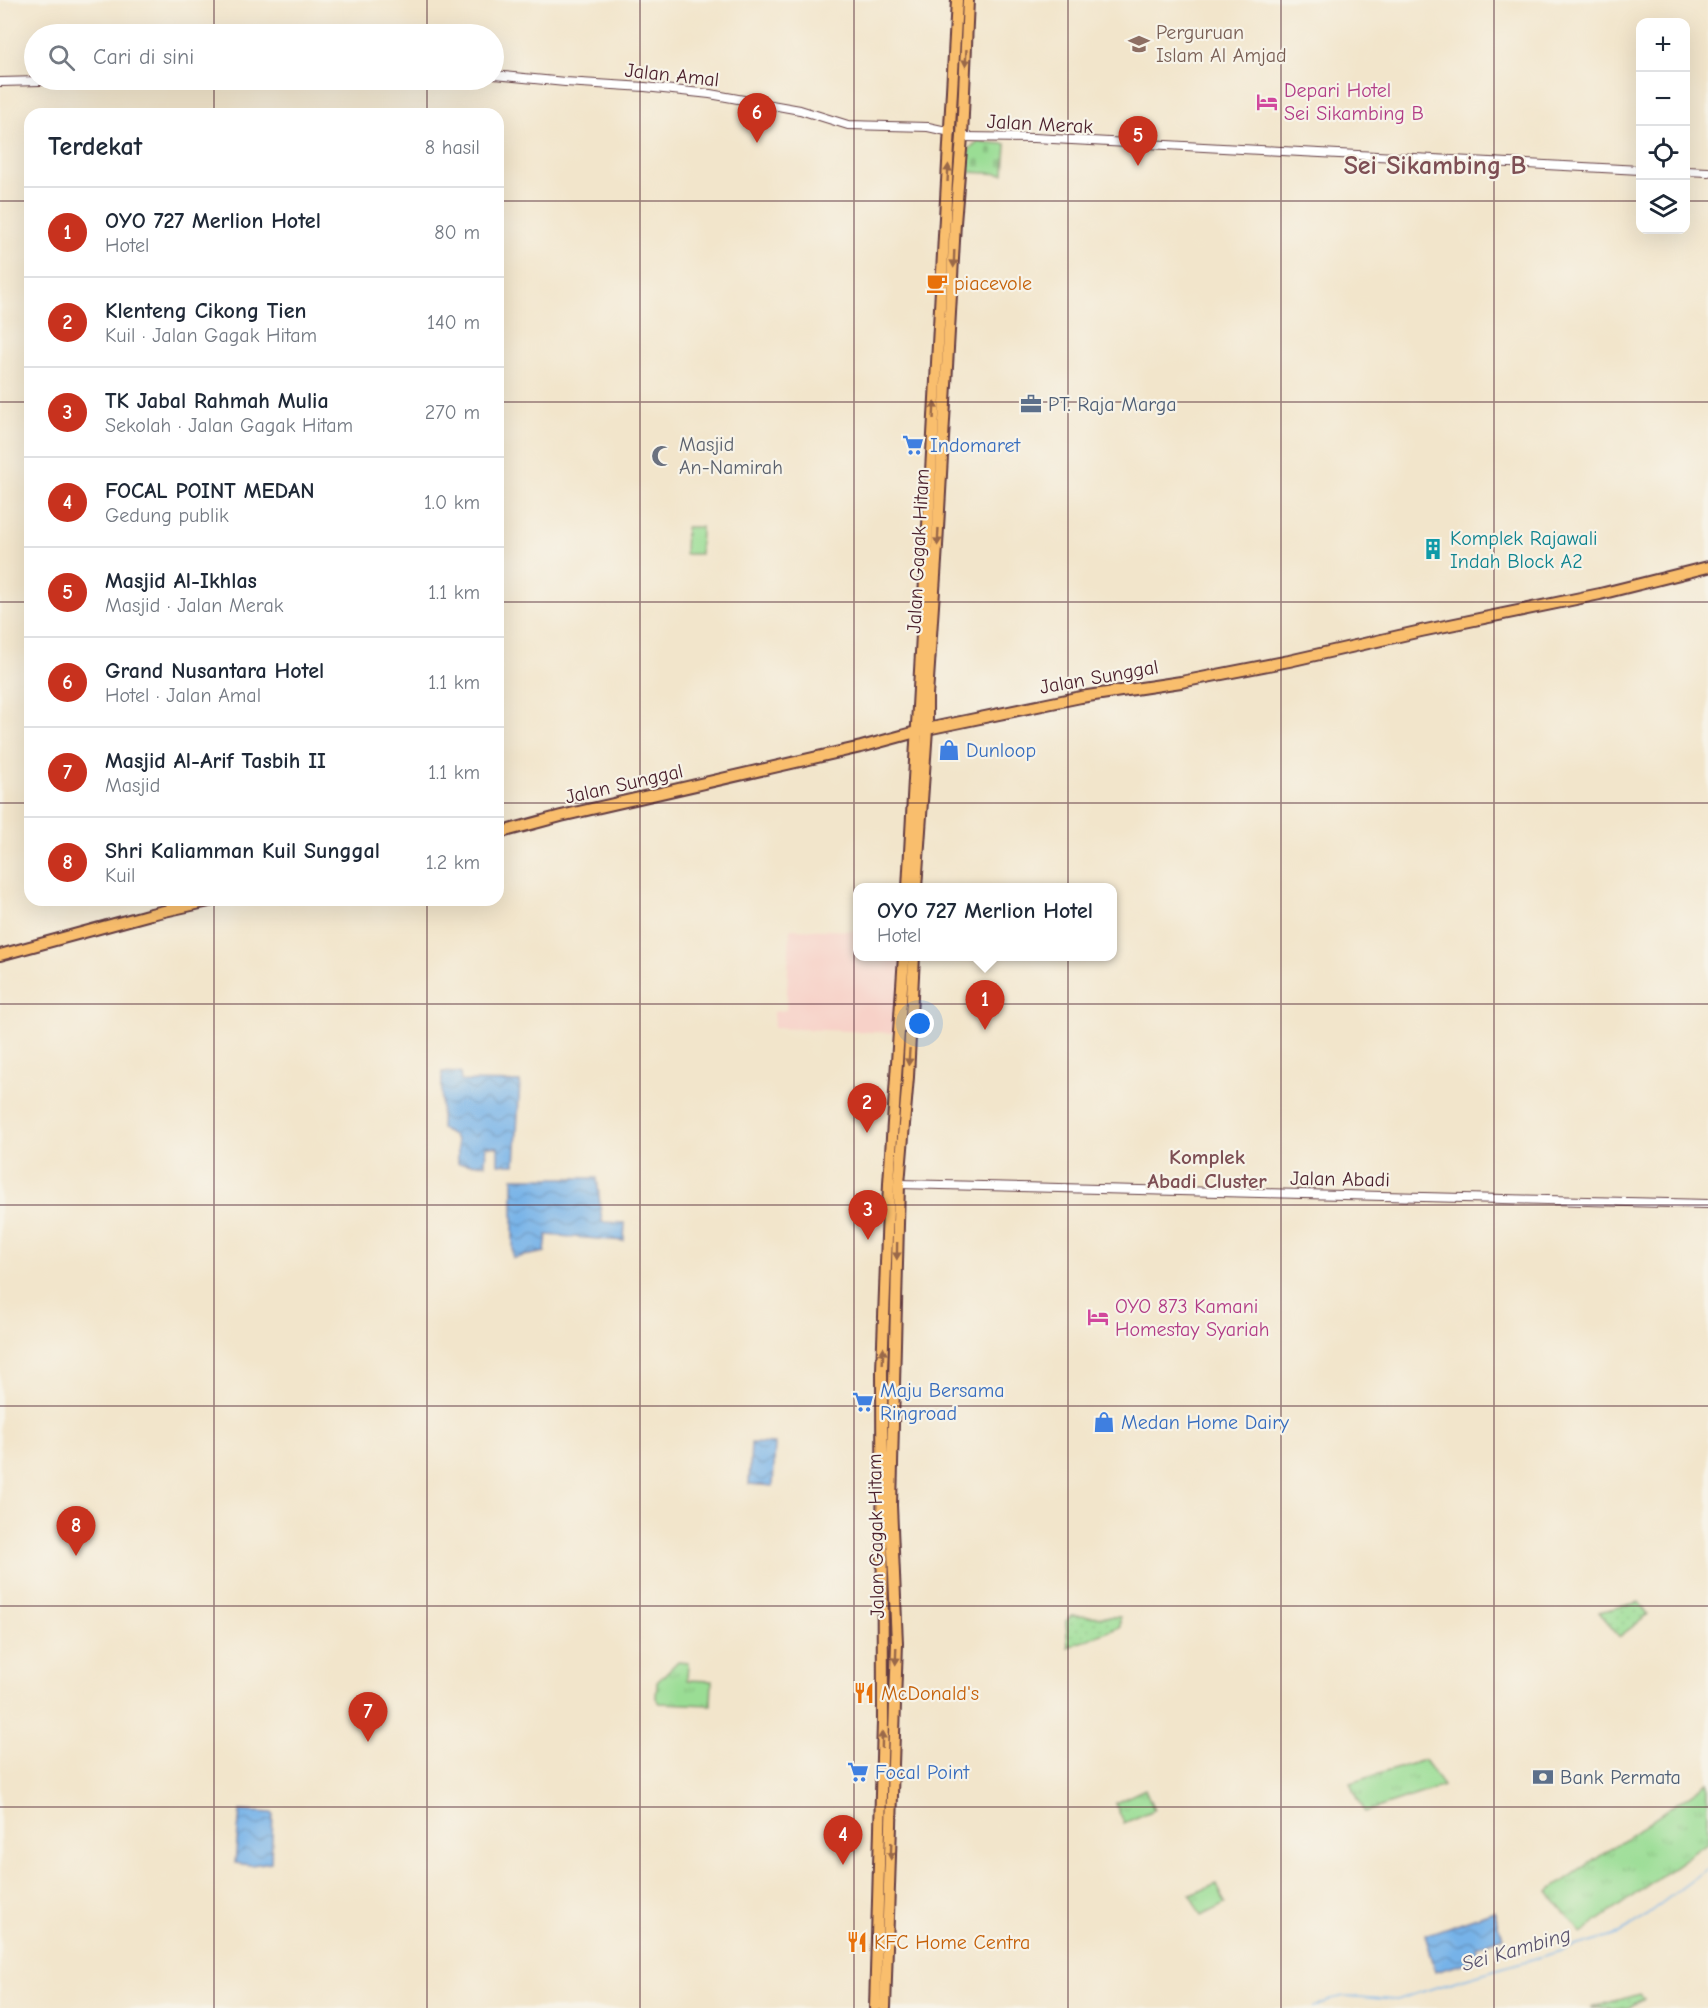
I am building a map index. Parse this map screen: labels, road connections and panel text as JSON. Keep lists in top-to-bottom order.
{
  "streets": {
    "main road": ["Jalan Gagak Hitam", "Jalan Sunggal"],
    "street": ["Jalan Amal", "Jalan Merak", "Jalan Abadi"]
  },
  "crossings": [
    ["Jalan Amal", "Jalan Gagak Hitam"],
    ["Jalan Merak", "Jalan Gagak Hitam"],
    ["Jalan Gagak Hitam", "Jalan Sunggal"],
    ["Jalan Gagak Hitam", "Jalan Abadi"]
  ],
  "districts": ["Sei Sikambing B", "Komplek Abadi Cluster"],
  "water": ["Sei Kambing"],
  "places": {
    "school or university": ["Perguruan Islam Al Amjad"],
    "hotel": ["Depari Hotel Sei Sikambing B", "OYO 873 Kamani Homestay Syariah"],
    "cafe": ["piacevole"],
    "office": ["PT. Raja Marga"],
    "supermarket": ["Indomaret", "Maju Bersama Ringroad", "Focal Point"],
    "mosque": ["Masjid An-Namirah"],
    "building": ["Komplek Rajawali Indah Block A2"],
    "shop": ["Dunloop", "Medan Home Dairy"],
    "restaurant": ["McDonald's", "KFC Home Centra"],
    "bank": ["Bank Permata"]
  },
  "page": {
    "map_buttons": ["+", "−"],
    "search": "Cari di sini",
    "pins": [
      "6",
      "5",
      "1",
      "2",
      "3",
      "8",
      "7",
      "4"
    ],
    "heading": ["Terdekat", "8 hasil"],
    "list": [
      {
        "mark": "1",
        "name": "OYO 727 Merlion Hotel",
        "note": "Hotel",
        "value": "80 m"
      },
      {
        "mark": "2",
        "name": "Klenteng Cikong Tien",
        "note": "Kuil · Jalan Gagak Hitam",
        "value": "140 m"
      },
      {
        "mark": "3",
        "name": "TK Jabal Rahmah Mulia",
        "note": "Sekolah · Jalan Gagak Hitam",
        "value": "270 m"
      },
      {
        "mark": "4",
        "name": "FOCAL POINT MEDAN",
        "note": "Gedung publik",
        "value": "1.0 km"
      },
      {
        "mark": "5",
        "name": "Masjid Al-Ikhlas",
        "note": "Masjid · Jalan Merak",
        "value": "1.1 km"
      },
      {
        "mark": "6",
        "name": "Grand Nusantara Hotel",
        "note": "Hotel · Jalan Amal",
        "value": "1.1 km"
      },
      {
        "mark": "7",
        "name": "Masjid Al-Arif Tasbih II",
        "note": "Masjid",
        "value": "1.1 km"
      },
      {
        "mark": "8",
        "name": "Shri Kaliamman Kuil Sunggal",
        "note": "Kuil",
        "value": "1.2 km"
      }
    ],
    "popup": ["OYO 727 Merlion Hotel", "Hotel"]
  }
}
